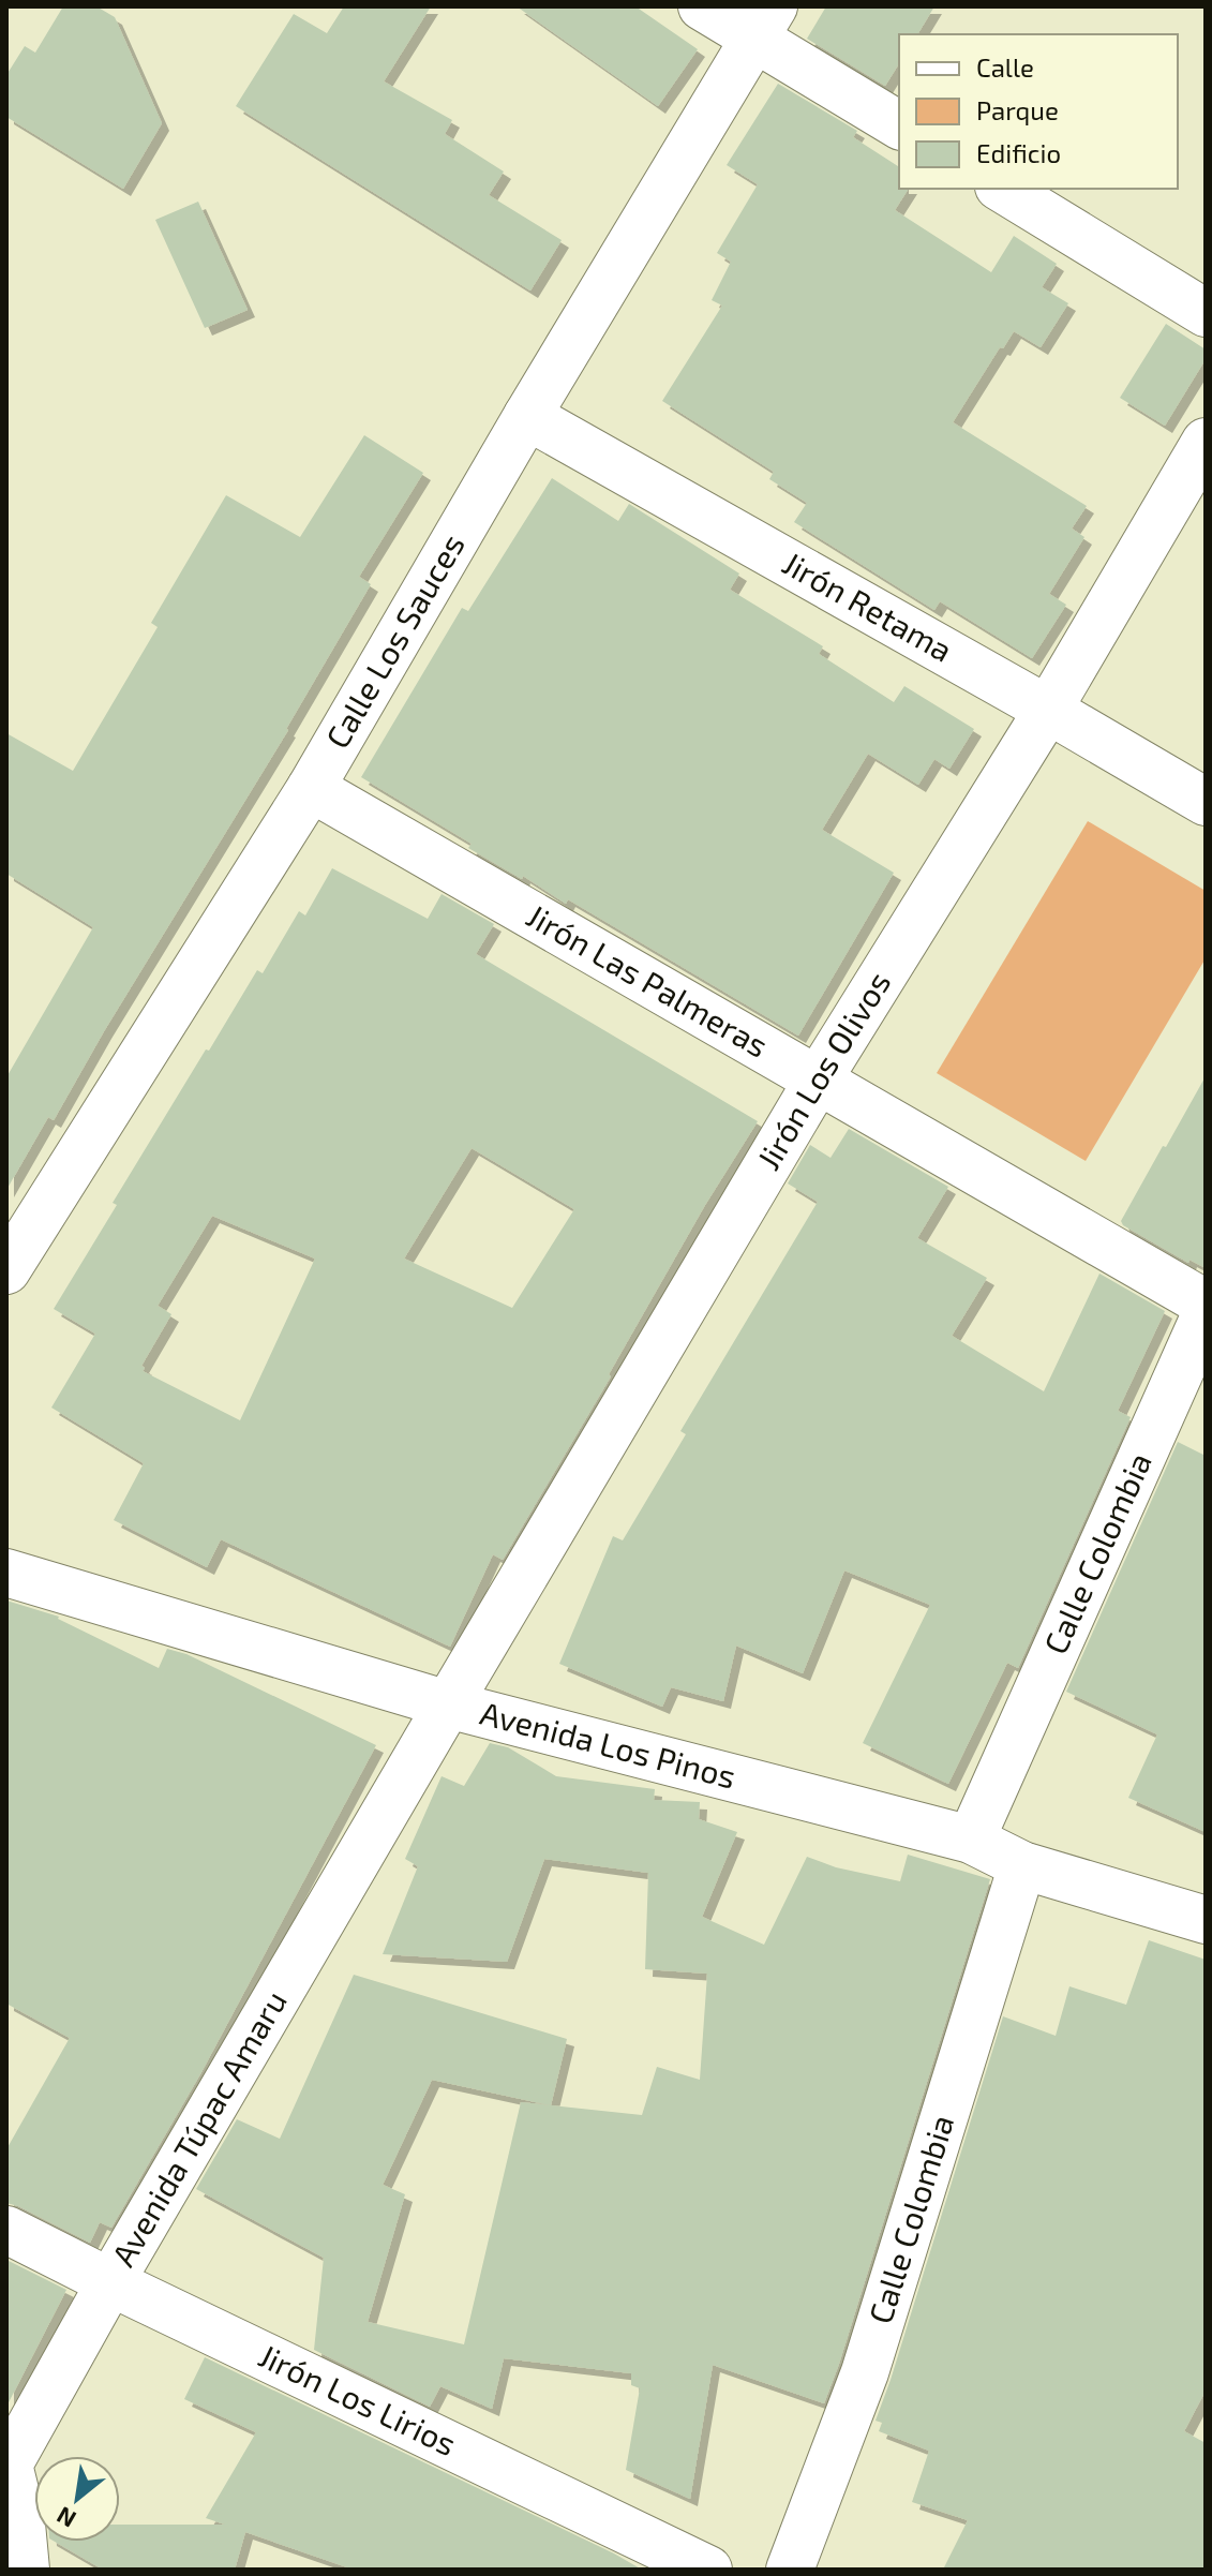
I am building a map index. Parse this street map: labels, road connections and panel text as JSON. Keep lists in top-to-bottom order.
{
  "streets": {
    "street": [
      "Jirón Retama",
      "Calle Los Sauces",
      "Jirón Las Palmeras",
      "Jirón Los Olivos",
      "Calle Colombia",
      "Avenida Los Pinos",
      "Avenida Túpac Amaru",
      "Jirón Los Lirios"
    ]
  },
  "crossings": [
    ["Jirón Retama", "Calle Los Sauces"],
    ["Jirón Retama", "Jirón Los Olivos"],
    ["Calle Los Sauces", "Jirón Las Palmeras"],
    ["Jirón Las Palmeras", "Jirón Los Olivos"],
    ["Jirón Los Olivos", "Avenida Los Pinos"],
    ["Jirón Los Olivos", "Avenida Túpac Amaru"],
    ["Calle Colombia", "Avenida Los Pinos"],
    ["Avenida Los Pinos", "Avenida Túpac Amaru"],
    ["Avenida Túpac Amaru", "Jirón Los Lirios"]
  ],
  "legend": ["Calle", "Parque", "Edificio"],
  "north": "bottom left"
}
